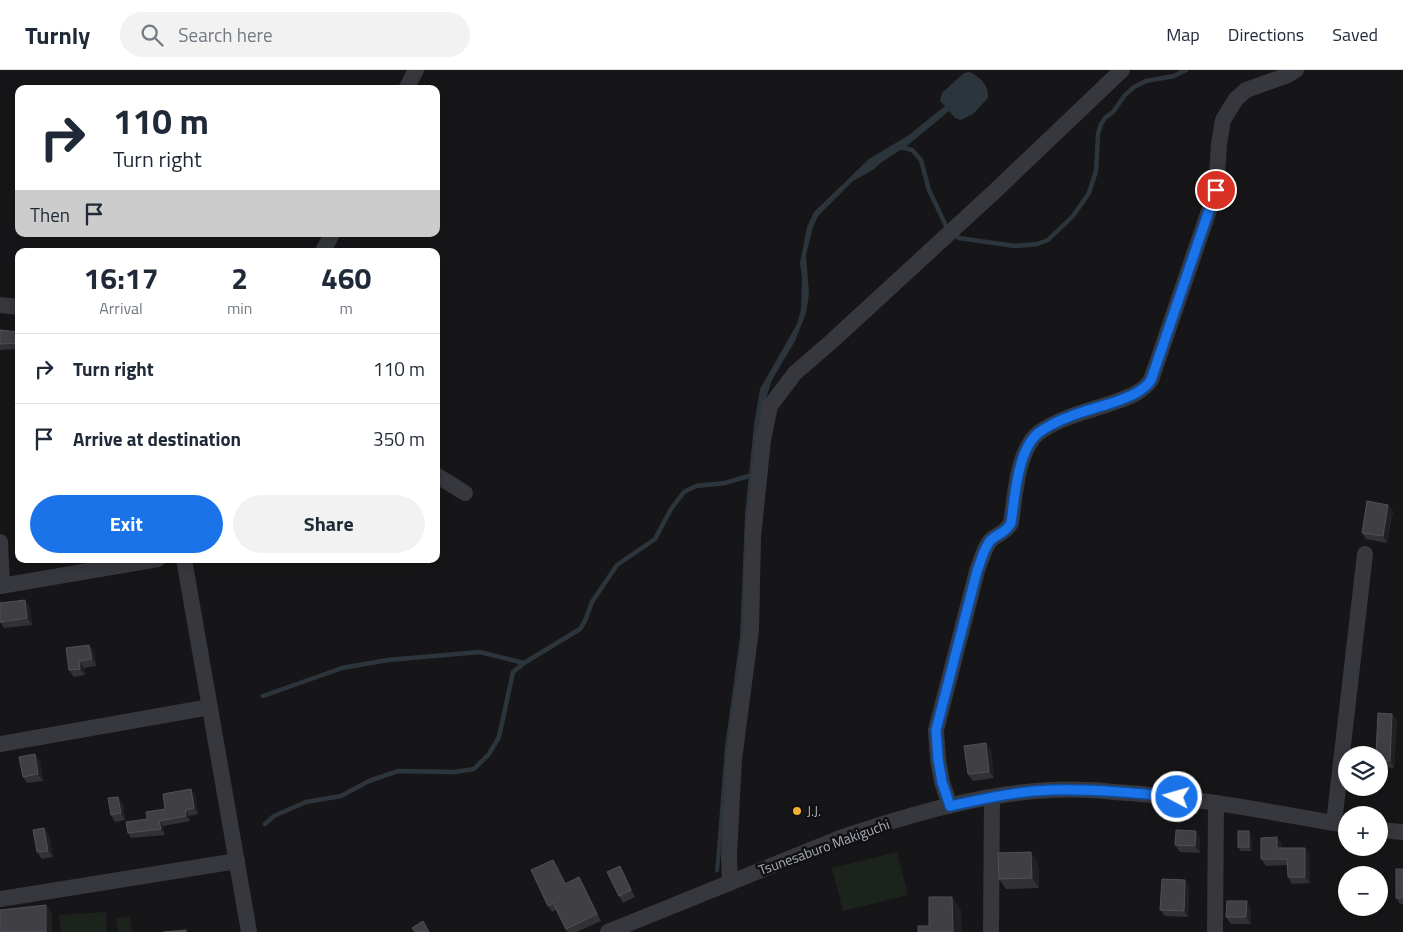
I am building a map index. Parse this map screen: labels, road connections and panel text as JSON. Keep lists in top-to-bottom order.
{
  "streets": {
    "street": ["Tsunesaburo Makiguchi"]
  },
  "places": ["J.J."],
  "page": {
    "header": "Turnly",
    "search": "Search here",
    "nav": ["Map", "Directions", "Saved"],
    "turn": ["110 m", "Turn right"],
    "then": "Then",
    "eta": [
      "16:17",
      "Arrival",
      "2",
      "min",
      "460",
      "m"
    ],
    "list": [
      {
        "name": "Turn right",
        "value": "110 m"
      },
      {
        "name": "Arrive at destination",
        "value": "350 m"
      }
    ],
    "buttons": ["Exit", "Share"],
    "map_buttons": ["+", "−"]
  }
}
